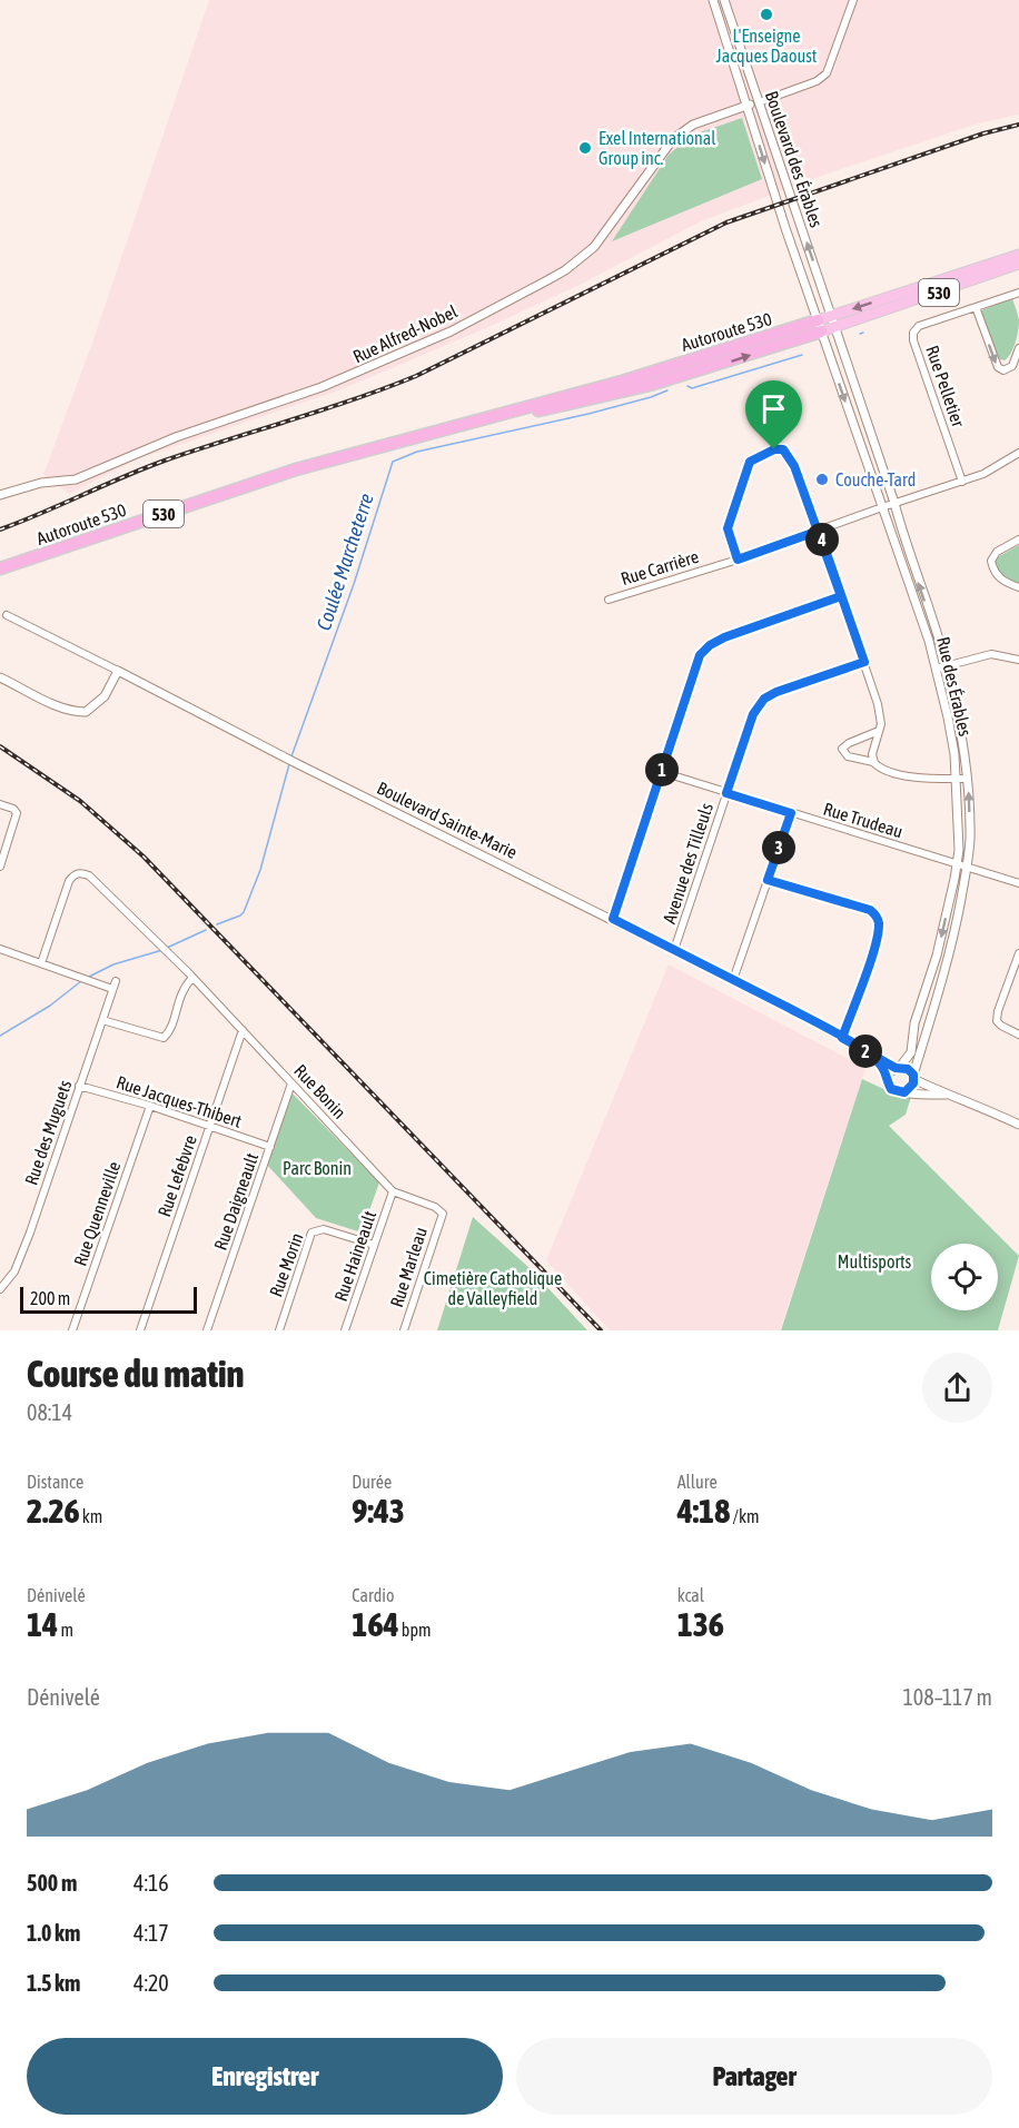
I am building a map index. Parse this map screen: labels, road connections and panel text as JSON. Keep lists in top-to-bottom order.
{
  "streets": {
    "highway": ["530", "Autoroute 530"],
    "street": [
      "Boulevard des Érables",
      "Rue Alfred-Nobel",
      "Rue Pelletier",
      "Rue Carrière",
      "Rue des Érables",
      "Boulevard Sainte-Marie",
      "Rue Trudeau",
      "Avenue des Tilleuls",
      "Rue Bonin",
      "Rue Jacques-Thibert",
      "Rue des Muguets",
      "Rue Lefebvre",
      "Rue Daigneault",
      "Rue Quenneville",
      "Rue Haineault",
      "Rue Morin",
      "Rue Marleau"
    ]
  },
  "crossings": [
    ["Boulevard des Érables", "Autoroute 530"],
    ["Boulevard des Érables", "Rue Alfred-Nobel"],
    ["Boulevard des Érables", "Rue des Érables"],
    ["Autoroute 530", "Rue des Érables"],
    ["Rue Pelletier", "Rue Carrière"],
    ["Rue Carrière", "Rue des Érables"],
    ["Rue des Érables", "Boulevard Sainte-Marie"],
    ["Rue des Érables", "Rue Trudeau"],
    ["Boulevard Sainte-Marie", "Avenue des Tilleuls"],
    ["Rue Trudeau", "Avenue des Tilleuls"],
    ["Rue Bonin", "Rue des Muguets"],
    ["Rue Bonin", "Rue Lefebvre"],
    ["Rue Bonin", "Rue Daigneault"],
    ["Rue Bonin", "Rue Haineault"],
    ["Rue Bonin", "Rue Marleau"],
    ["Rue Jacques-Thibert", "Rue des Muguets"],
    ["Rue Jacques-Thibert", "Rue Lefebvre"],
    ["Rue Jacques-Thibert", "Rue Daigneault"],
    ["Rue Jacques-Thibert", "Rue Quenneville"],
    ["Rue Haineault", "Rue Morin"]
  ],
  "water": ["Coulée Marcheterre"],
  "parks": ["Parc Bonin", "Multisports", "Cimetière Catholique de Valleyfield"],
  "places": ["L'Enseigne Jacques Daoust", "Exel International Group inc.", "Couche-Tard"],
  "scale_bar": "200 m",
  "page": {
    "pins": [
      "4",
      "1",
      "3",
      "2"
    ],
    "scale": "200 m",
    "heading": ["Course du matin", "08:14"],
    "stats": [
      ["Distance", "2.26 km"],
      ["Durée", "9:43"],
      ["Allure", "4:18 /km"],
      ["Dénivelé", "14 m"],
      ["Cardio", "164 bpm"],
      ["kcal", "136"]
    ],
    "chart": ["Dénivelé", "108–117 m"],
    "list": [
      {
        "name": "500 m",
        "note": "4:16"
      },
      {
        "name": "1.0 km",
        "note": "4:17"
      },
      {
        "name": "1.5 km",
        "note": "4:20"
      }
    ],
    "buttons": ["Enregistrer", "Partager"]
  }
}
